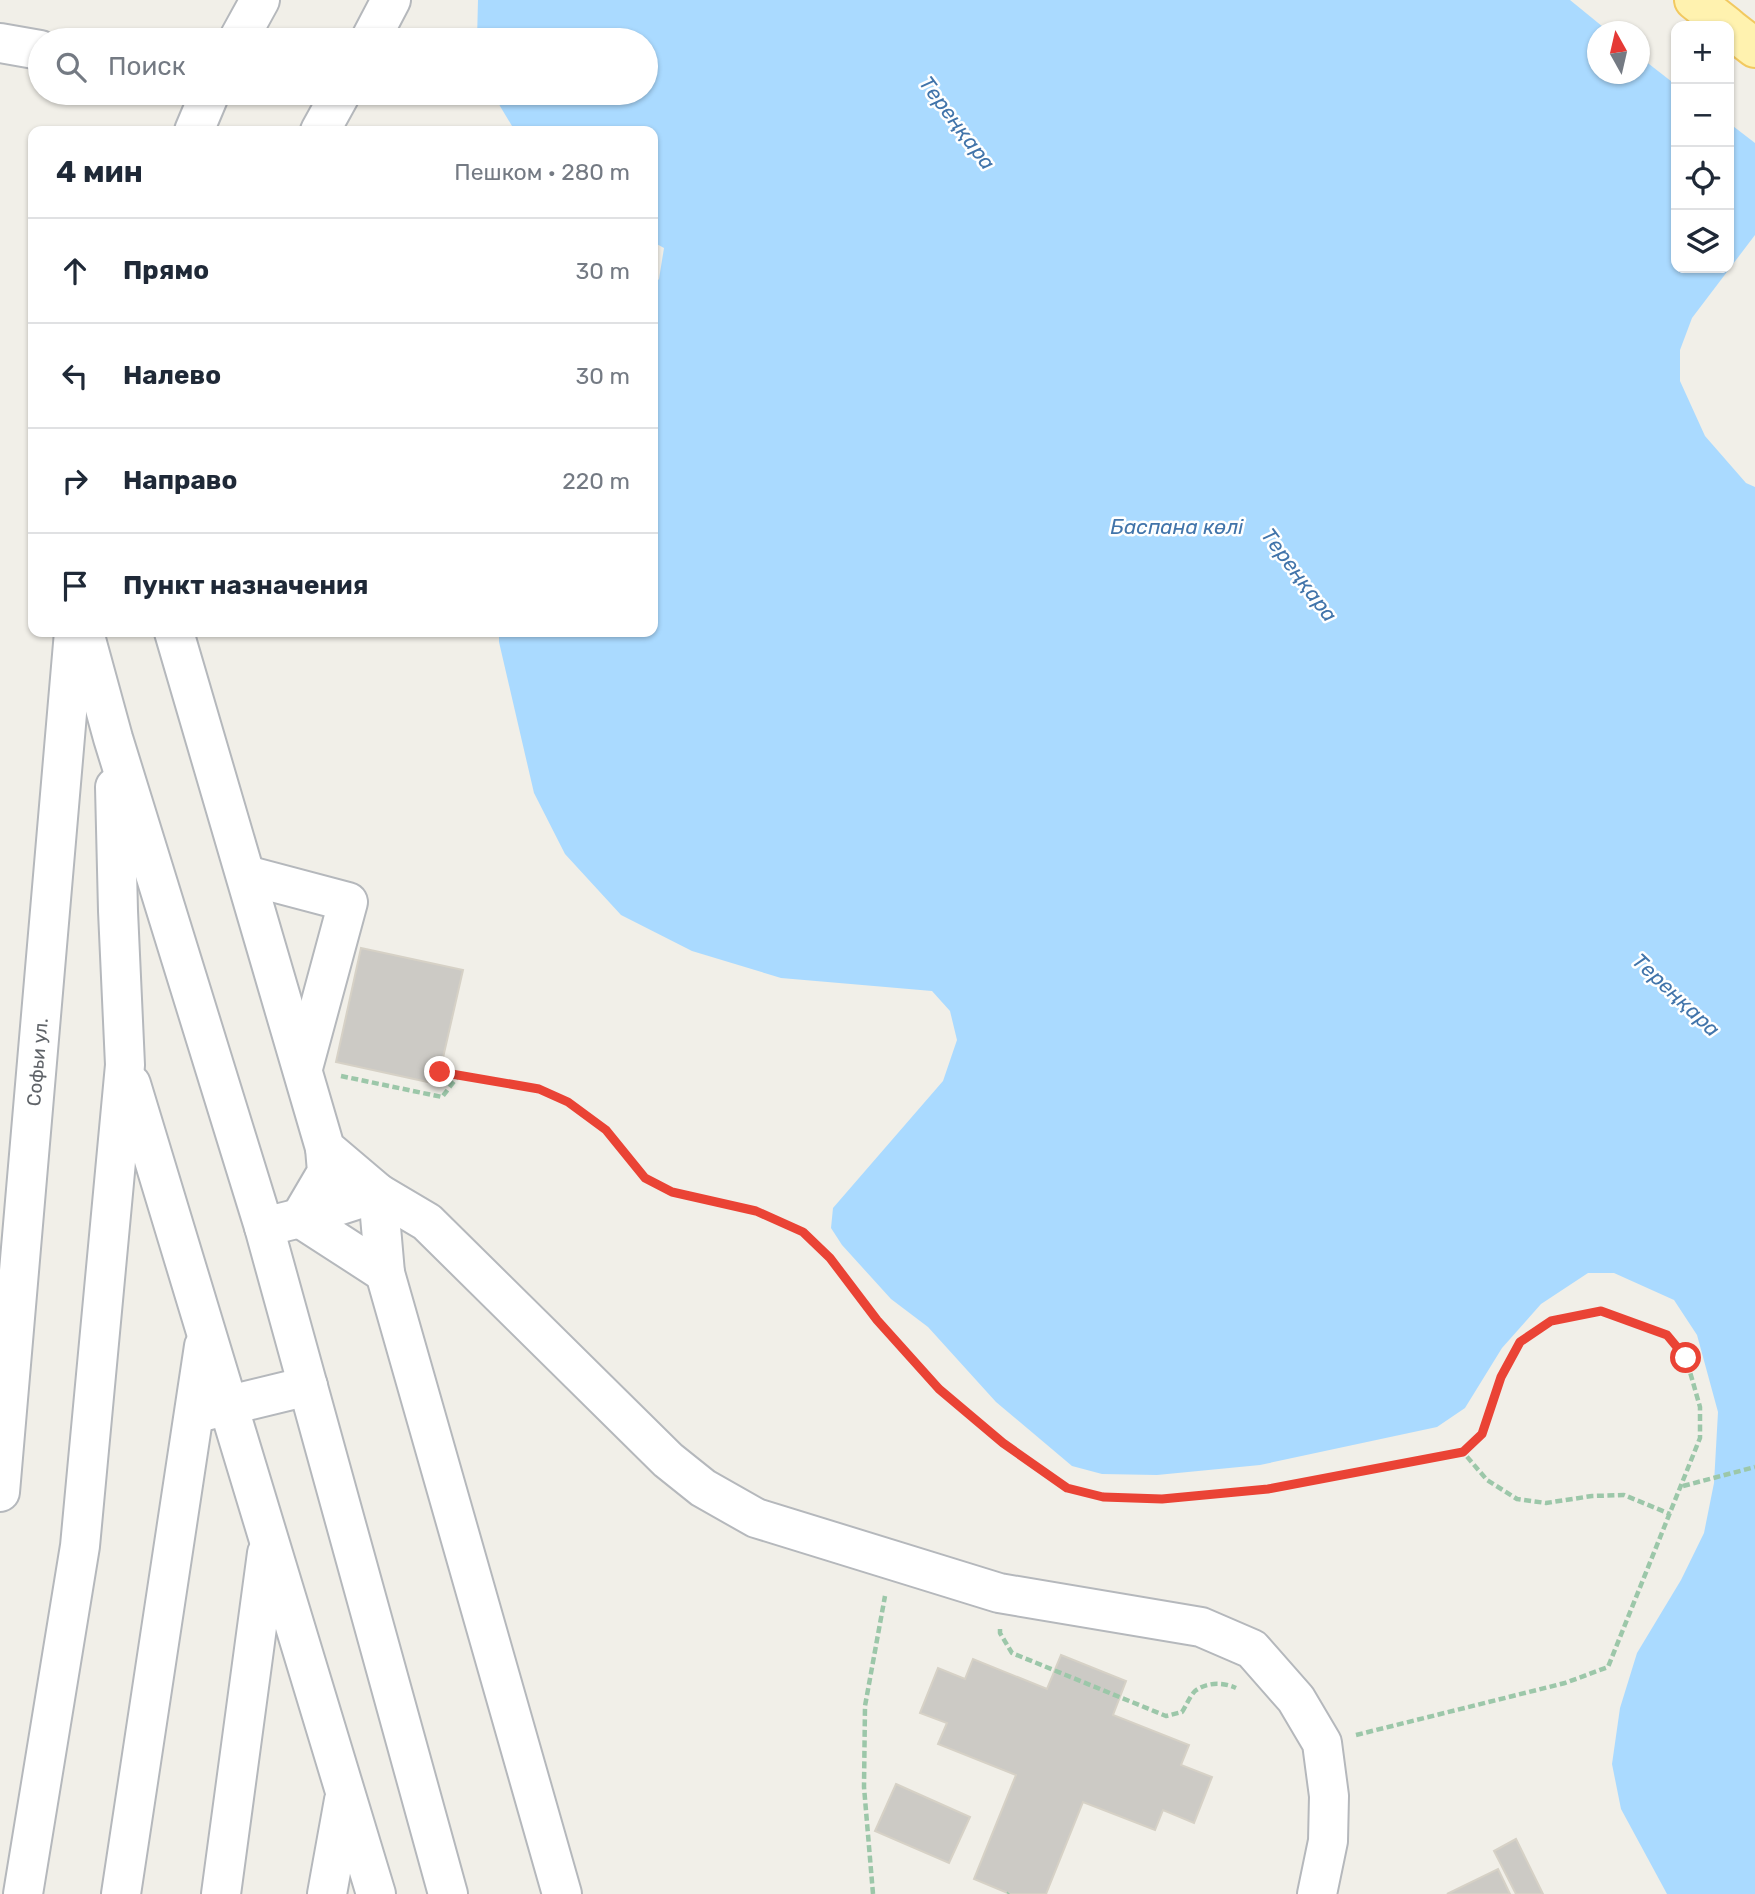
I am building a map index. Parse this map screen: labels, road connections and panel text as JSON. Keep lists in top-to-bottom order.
{
  "streets": {
    "street": ["Софьи ул."]
  },
  "water": ["Тереңқара", "Баспана көлі"],
  "north": "top",
  "page": {
    "map_buttons": ["+", "−"],
    "search": "Поиск",
    "heading": ["4 мин", "Пешком · 280 m"],
    "list": [
      ["Прямо", "30 m"],
      ["Налево", "30 m"],
      ["Направо", "220 m"],
      "Пункт назначения"
    ]
  }
}
